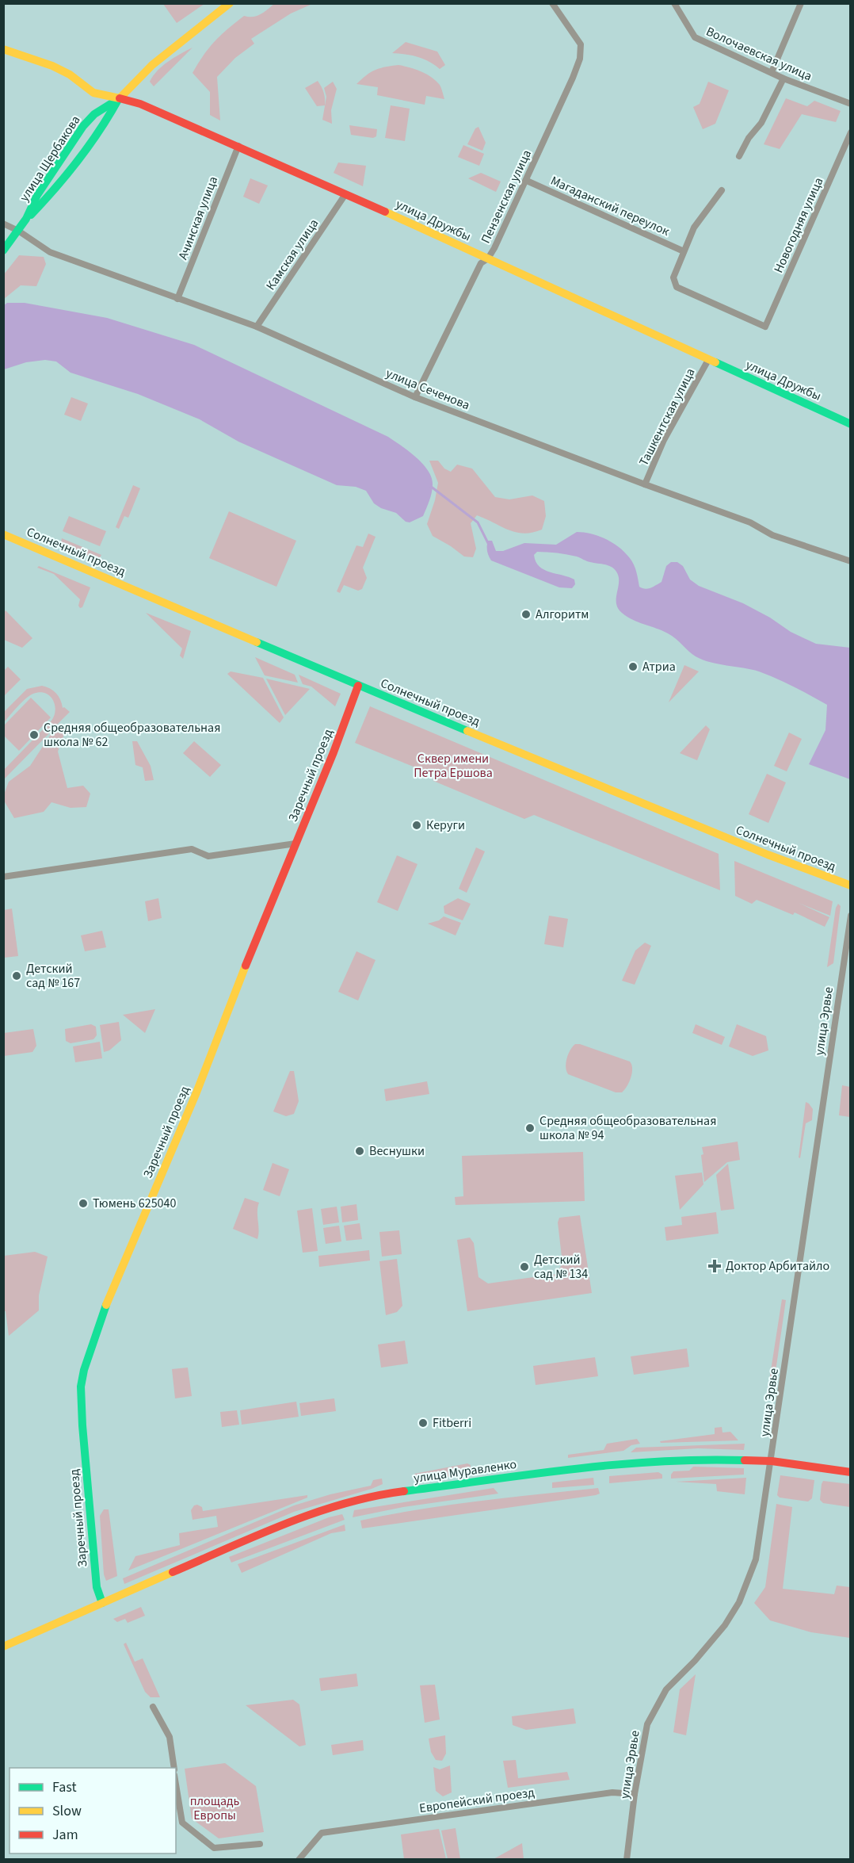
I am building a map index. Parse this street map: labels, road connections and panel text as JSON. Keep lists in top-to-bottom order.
{
  "streets": {
    "main road": [
      "улица Щербакова",
      "улица Дружбы",
      "Солнечный проезд",
      "Заречный проезд",
      "улица Муравленко"
    ],
    "street": [
      "Волочаевская улица",
      "Пензенская улица",
      "Магаданский переулок",
      "Ачинская улица",
      "Новогодняя улица",
      "Камская улица",
      "улица Сеченова",
      "Ташкентская улица",
      "улица Эрвье",
      "Европейский проезд"
    ]
  },
  "crossings": [
    ["улица Щербакова", "улица Дружбы"],
    ["улица Щербакова", "улица Сеченова"],
    ["Пензенская улица", "Магаданский переулок"],
    ["Пензенская улица", "улица Дружбы"],
    ["Пензенская улица", "улица Сеченова"],
    ["Магаданский переулок", "Новогодняя улица"],
    ["Ачинская улица", "улица Дружбы"],
    ["Ачинская улица", "улица Сеченова"],
    ["улица Дружбы", "Камская улица"],
    ["улица Дружбы", "Ташкентская улица"],
    ["Камская улица", "улица Сеченова"],
    ["улица Сеченова", "Ташкентская улица"],
    ["Солнечный проезд", "Заречный проезд"],
    ["Заречный проезд", "улица Муравленко"],
    ["улица Эрвье", "улица Муравленко"],
    ["улица Эрвье", "Европейский проезд"]
  ],
  "parks": ["Сквер имени Петра Ершова", "площадь Европы"],
  "places": {
    "other": [
      "Алгоритм",
      "Атриа",
      "Средняя общеобразовательная школа № 62",
      "Керуги",
      "Детский сад № 167",
      "Средняя общеобразовательная школа № 94",
      "Веснушки",
      "Тюмень 625040",
      "Детский сад № 134",
      "Fitberri"
    ],
    "health": ["Доктор Арбитайло"]
  },
  "legend": ["Fast", "Slow", "Jam"]
}
